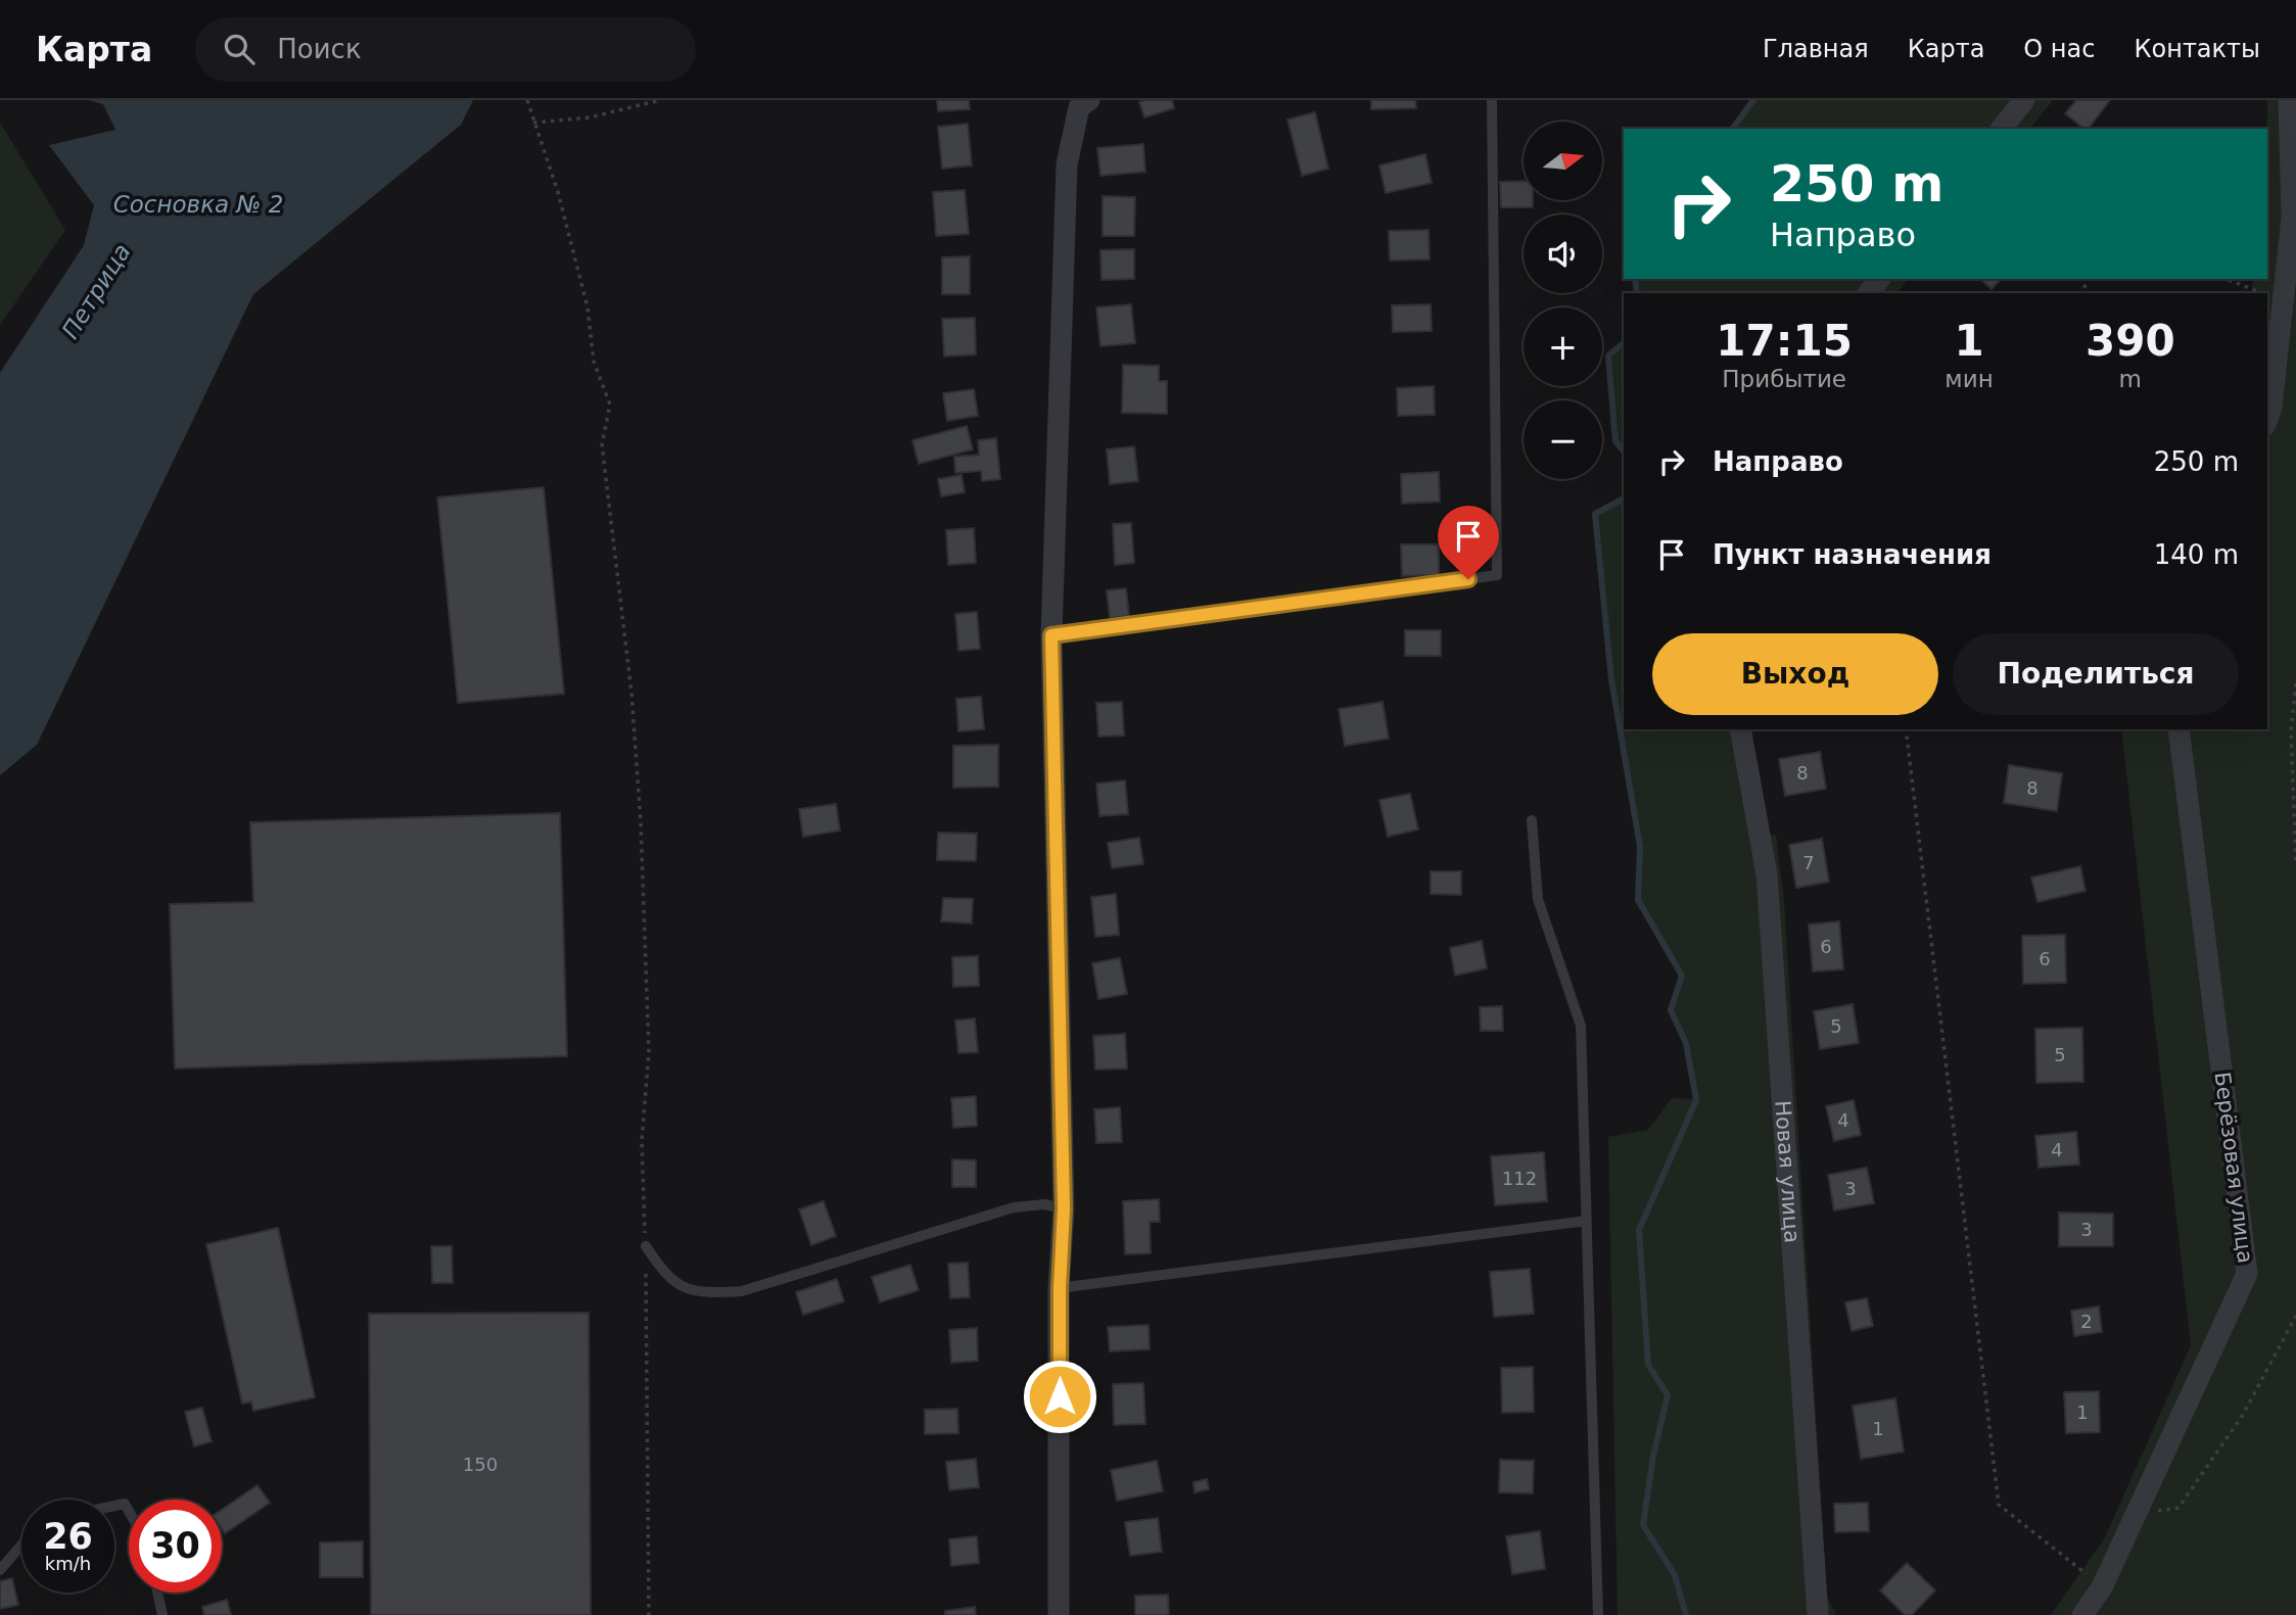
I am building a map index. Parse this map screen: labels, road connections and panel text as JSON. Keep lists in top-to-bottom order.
{
  "streets": {
    "street": ["Берёзовая улица", "Новая улица"]
  },
  "water": ["Сосновка № 2", "Петрица"],
  "house_numbers": [
    "8",
    "8",
    "7",
    "6",
    "6",
    "5",
    "5",
    "4",
    "4",
    "112",
    "3",
    "3",
    "2",
    "1",
    "1",
    "150"
  ],
  "north": "right",
  "page": {
    "header": "Карта",
    "search": "Поиск",
    "nav": [
      "Главная",
      "Карта",
      "О нас",
      "Контакты"
    ],
    "map_buttons": ["+", "−"],
    "turn": ["250 m", "Направо"],
    "eta": [
      "17:15",
      "Прибытие",
      "1",
      "мин",
      "390",
      "m"
    ],
    "list": [
      {
        "name": "Направо",
        "value": "250 m"
      },
      {
        "name": "Пункт назначения",
        "value": "140 m"
      }
    ],
    "buttons": ["Выход", "Поделиться"],
    "speed": "26 km/h",
    "limit": "30"
  }
}
